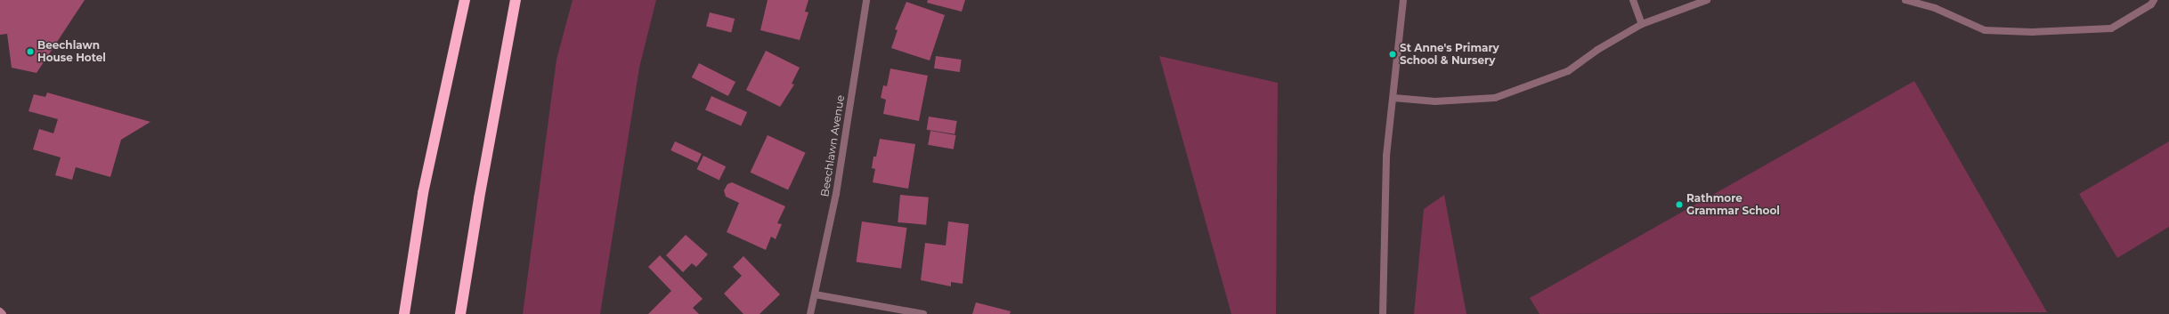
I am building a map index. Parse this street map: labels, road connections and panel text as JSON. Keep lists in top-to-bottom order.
{
  "streets": {
    "street": ["Beechlawn Avenue"]
  },
  "places": ["Beechlawn House Hotel", "St Anne's Primary School & Nursery", "Rathmore Grammar School"]
}
